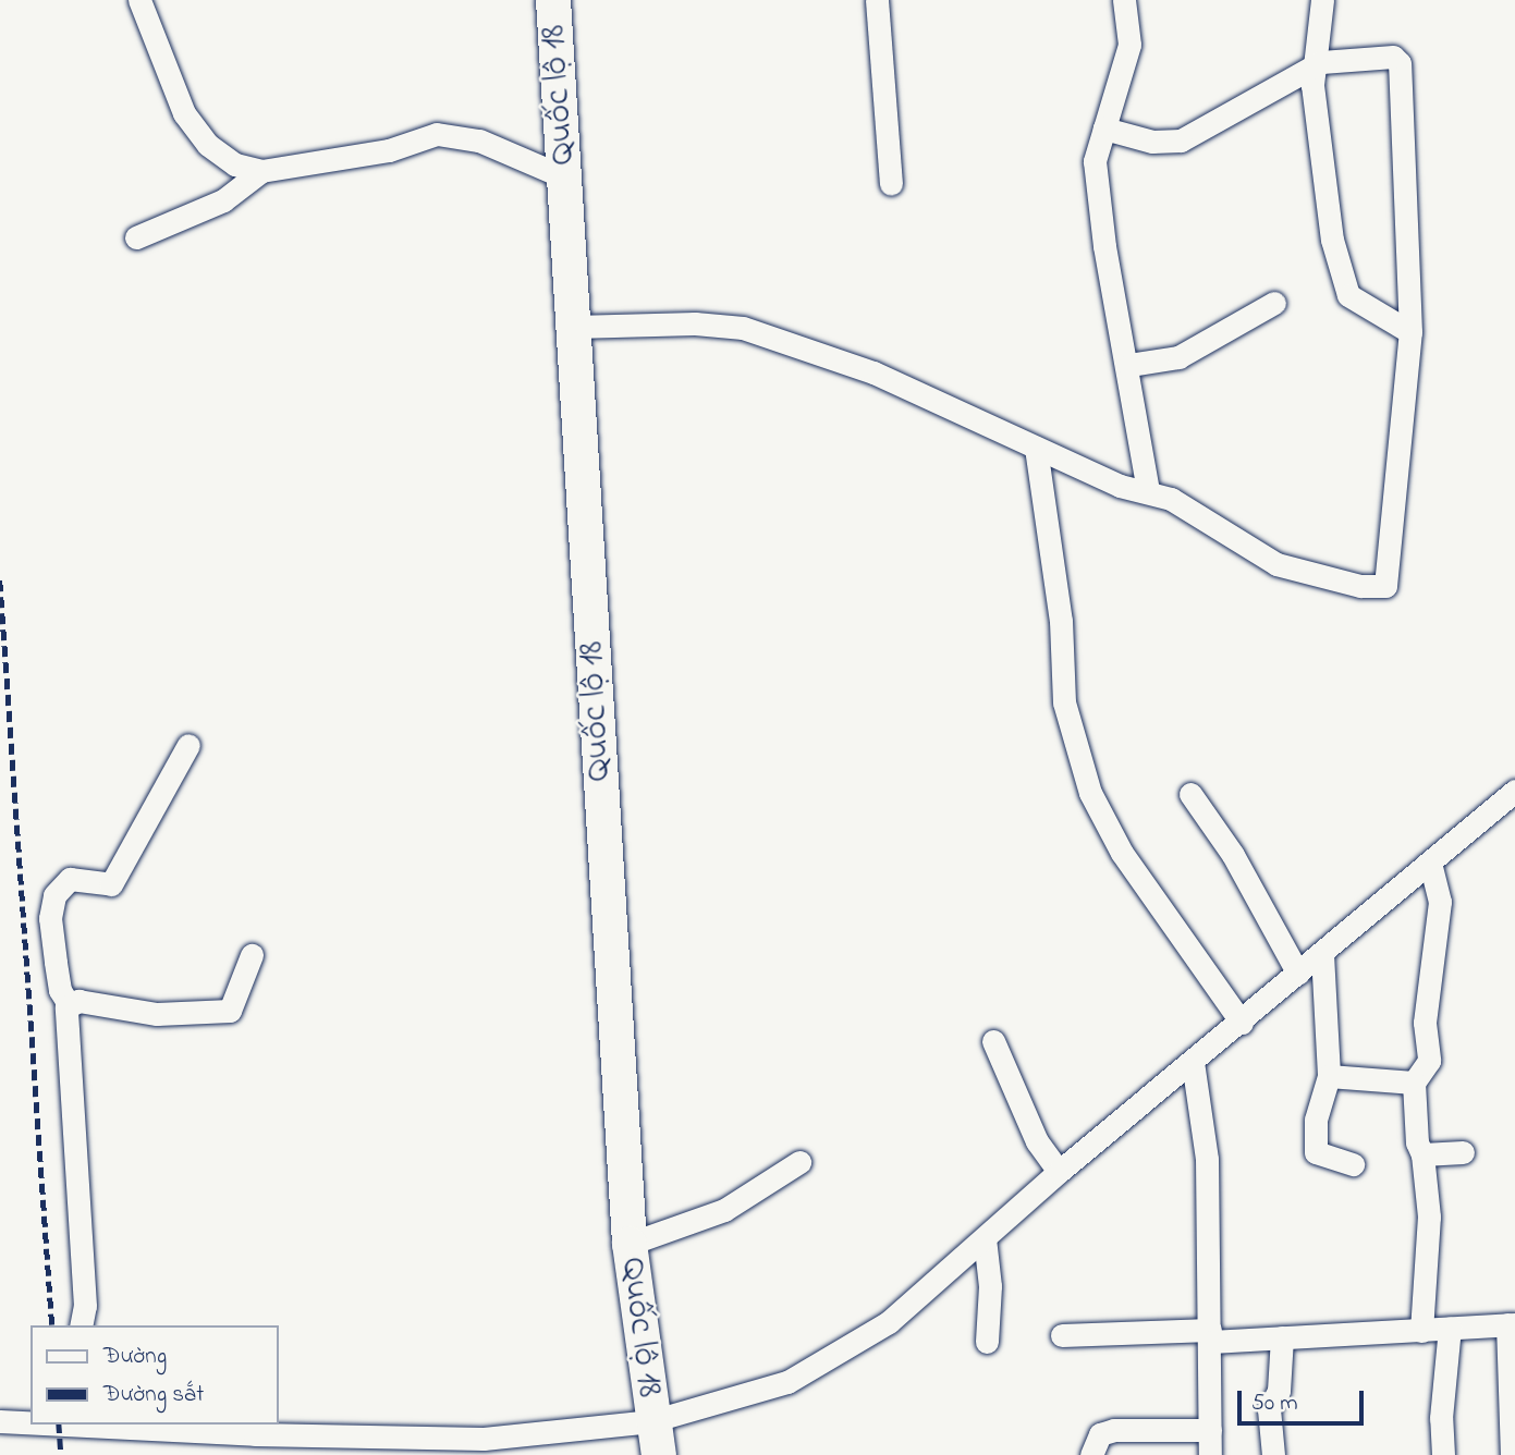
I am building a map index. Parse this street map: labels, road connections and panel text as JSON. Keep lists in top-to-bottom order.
{
  "streets": {
    "highway": ["Quốc lộ 18"]
  },
  "legend": ["Đường", "Đường sắt"],
  "scale_bar": "50 m"
}
